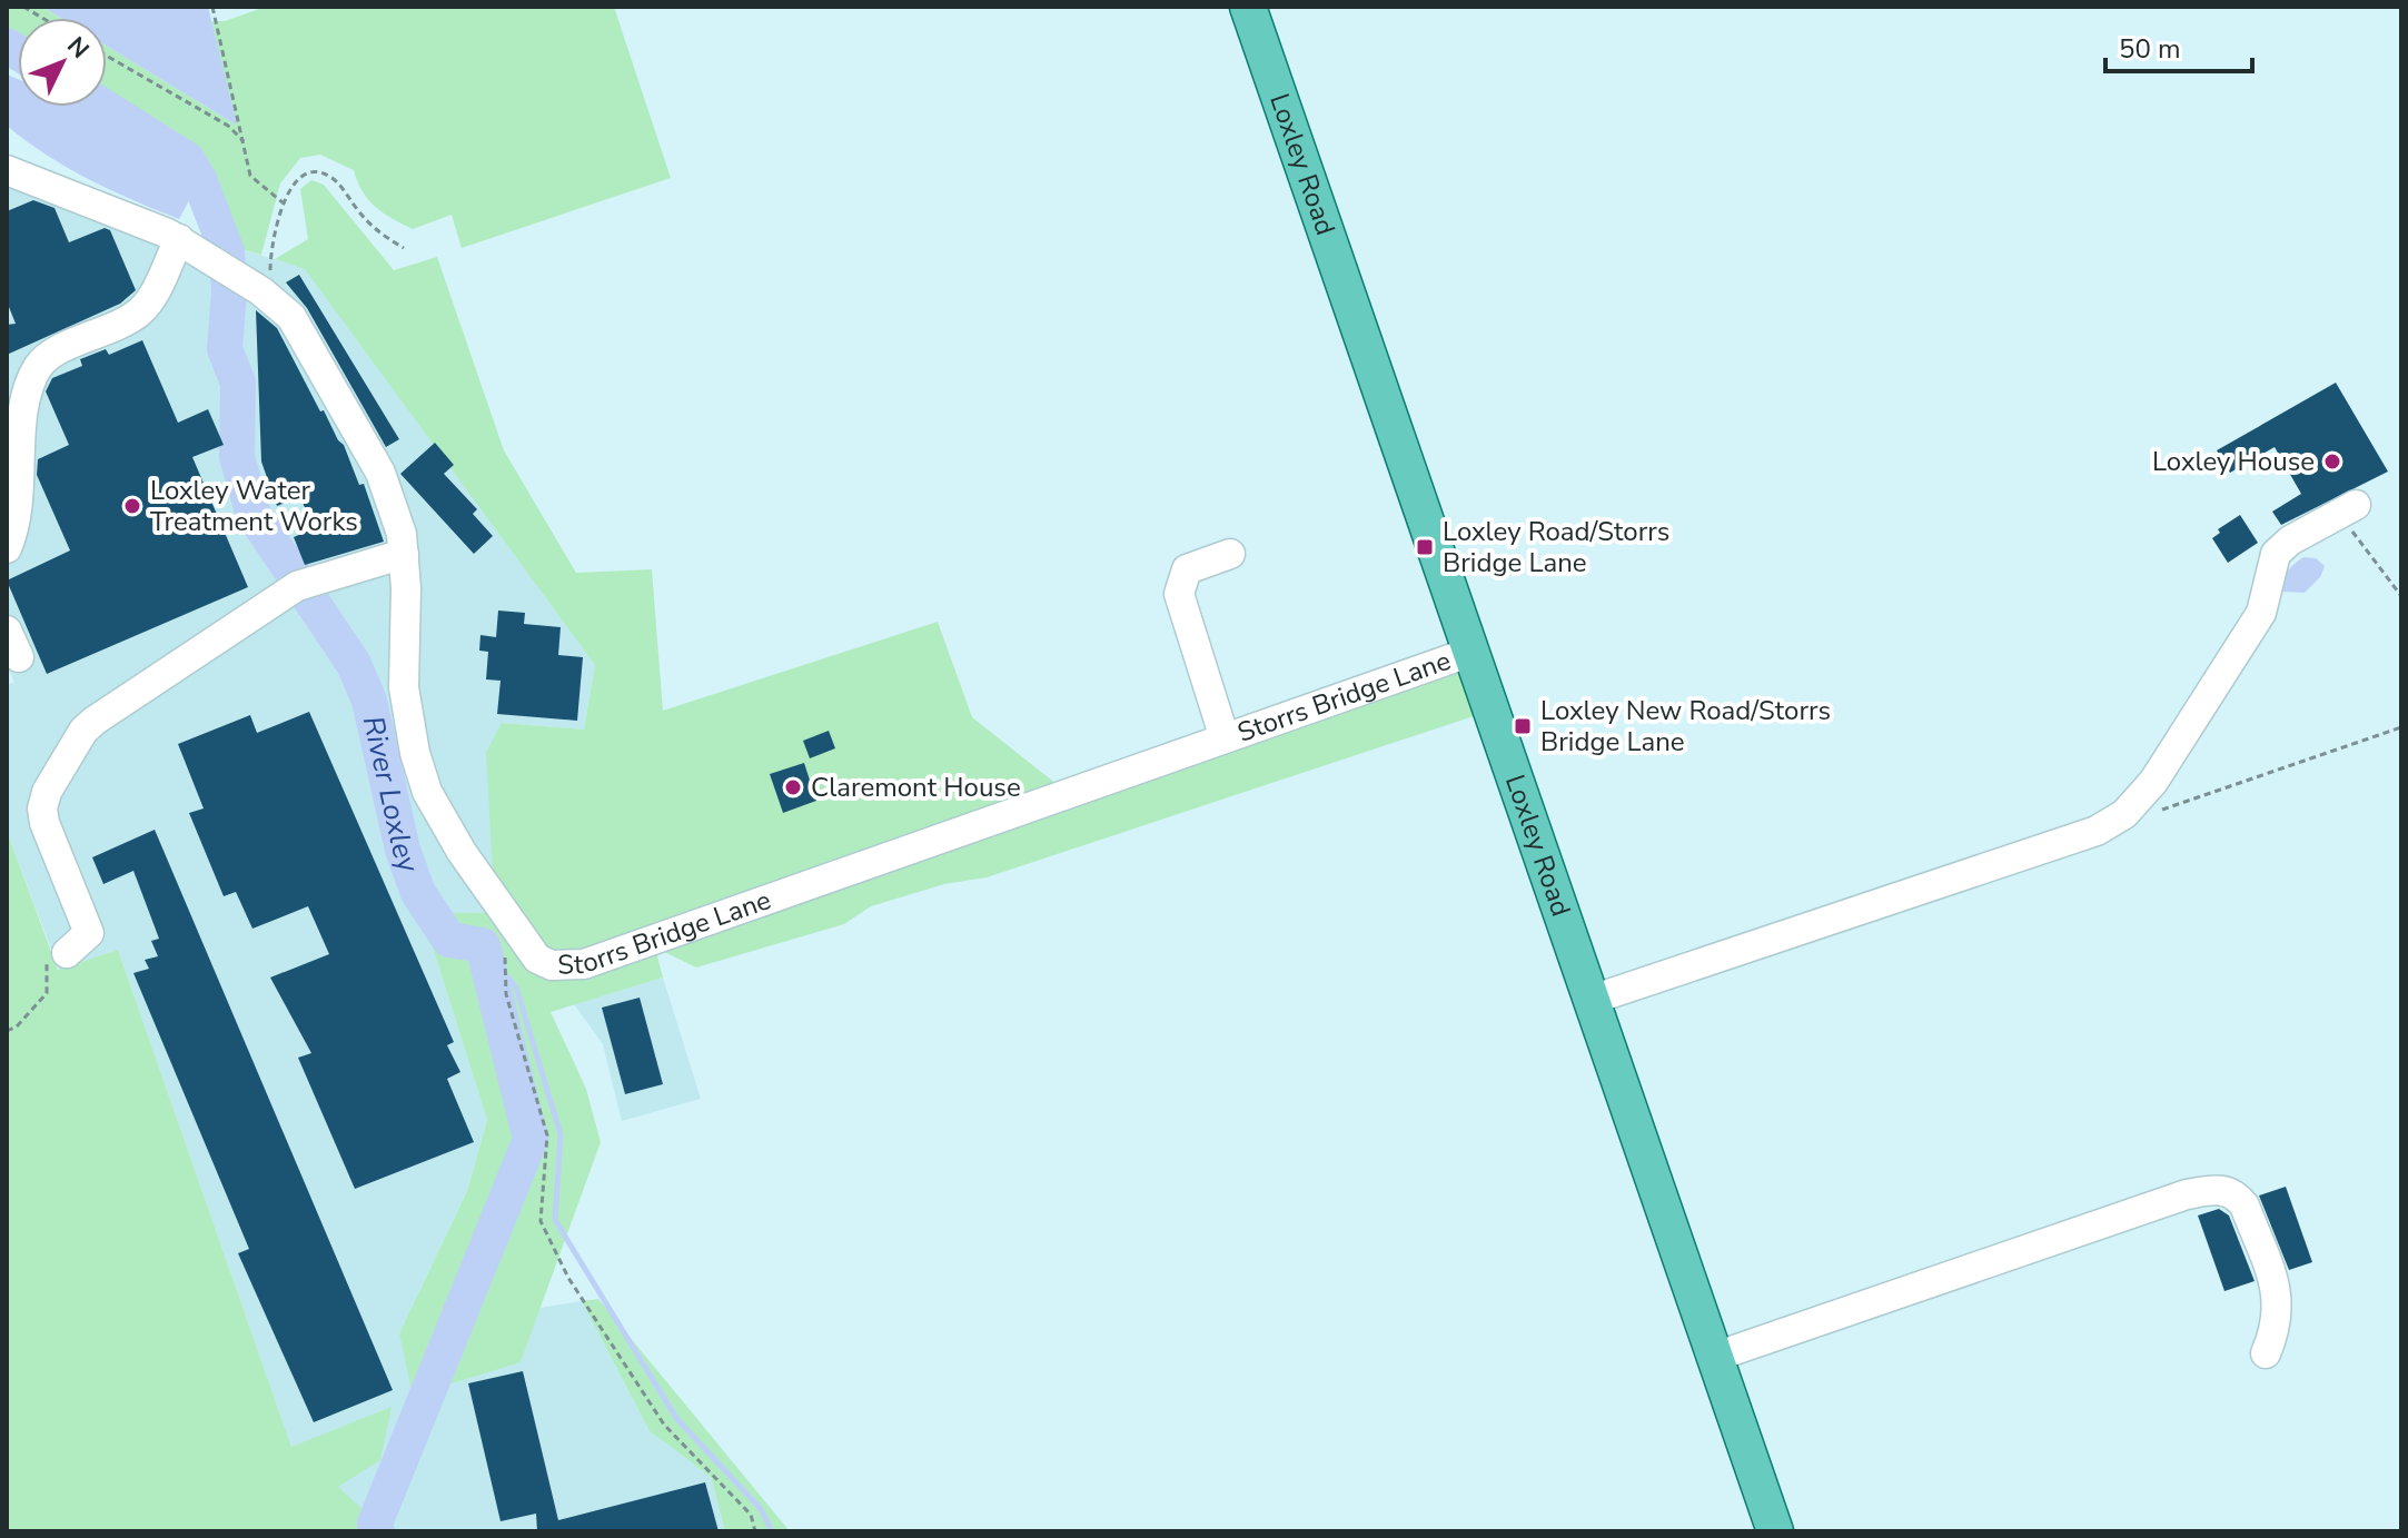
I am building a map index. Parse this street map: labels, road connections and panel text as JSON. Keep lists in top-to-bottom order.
{
  "streets": {
    "main road": ["Loxley Road"],
    "street": ["Storrs Bridge Lane"]
  },
  "crossings": [
    ["Loxley Road", "Storrs Bridge Lane"]
  ],
  "water": ["River Loxley"],
  "places": {
    "other": ["Loxley House", "Loxley Water Treatment Works", "Claremont House"],
    "transit": ["Loxley Road/Storrs Bridge Lane", "Loxley New Road/Storrs Bridge Lane"]
  },
  "scale_bar": "50 m",
  "north": "top right"
}
